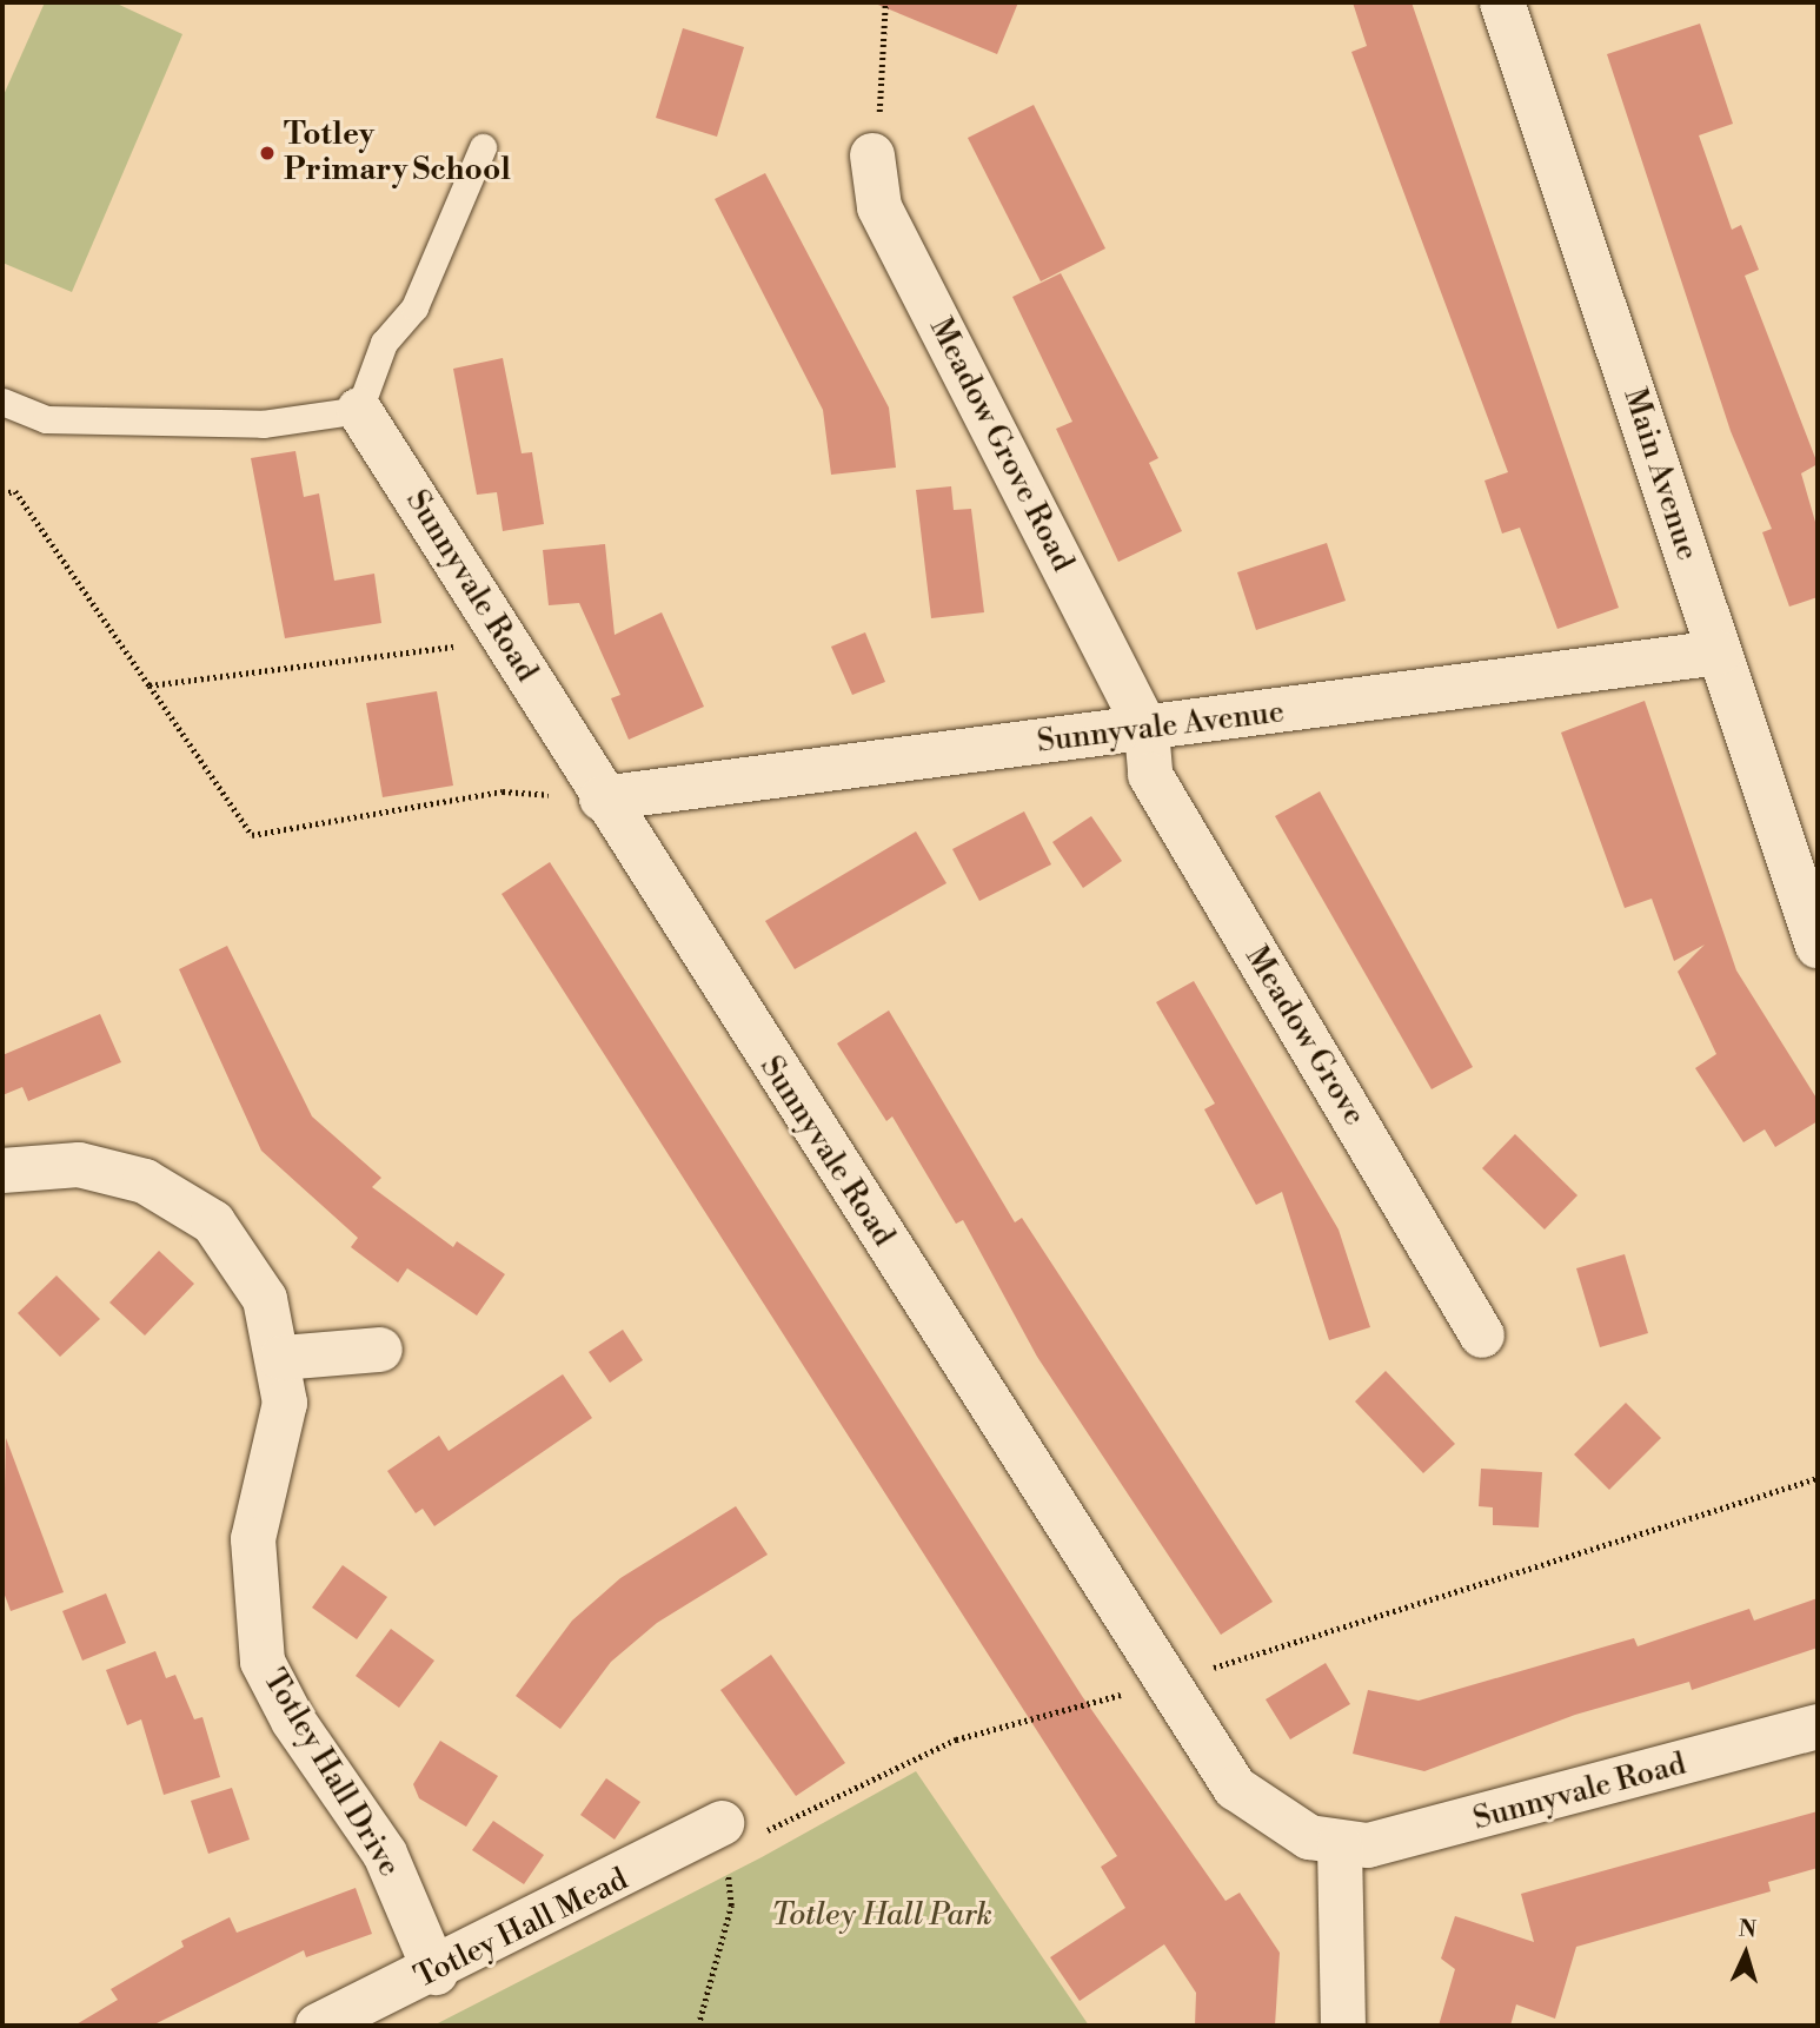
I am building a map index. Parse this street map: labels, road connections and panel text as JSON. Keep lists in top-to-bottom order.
{
  "streets": {
    "street": [
      "Meadow Grove Road",
      "Main Avenue",
      "Sunnyvale Road",
      "Sunnyvale Avenue",
      "Meadow Grove",
      "Totley Hall Drive",
      "Totley Hall Mead"
    ]
  },
  "crossings": [
    ["Meadow Grove Road", "Sunnyvale Avenue"],
    ["Meadow Grove Road", "Meadow Grove"],
    ["Main Avenue", "Sunnyvale Avenue"],
    ["Sunnyvale Road", "Sunnyvale Avenue"],
    ["Sunnyvale Avenue", "Meadow Grove"],
    ["Totley Hall Drive", "Totley Hall Mead"]
  ],
  "parks": ["Totley Hall Park"],
  "places": ["Totley Primary School"],
  "north": "top"
}
